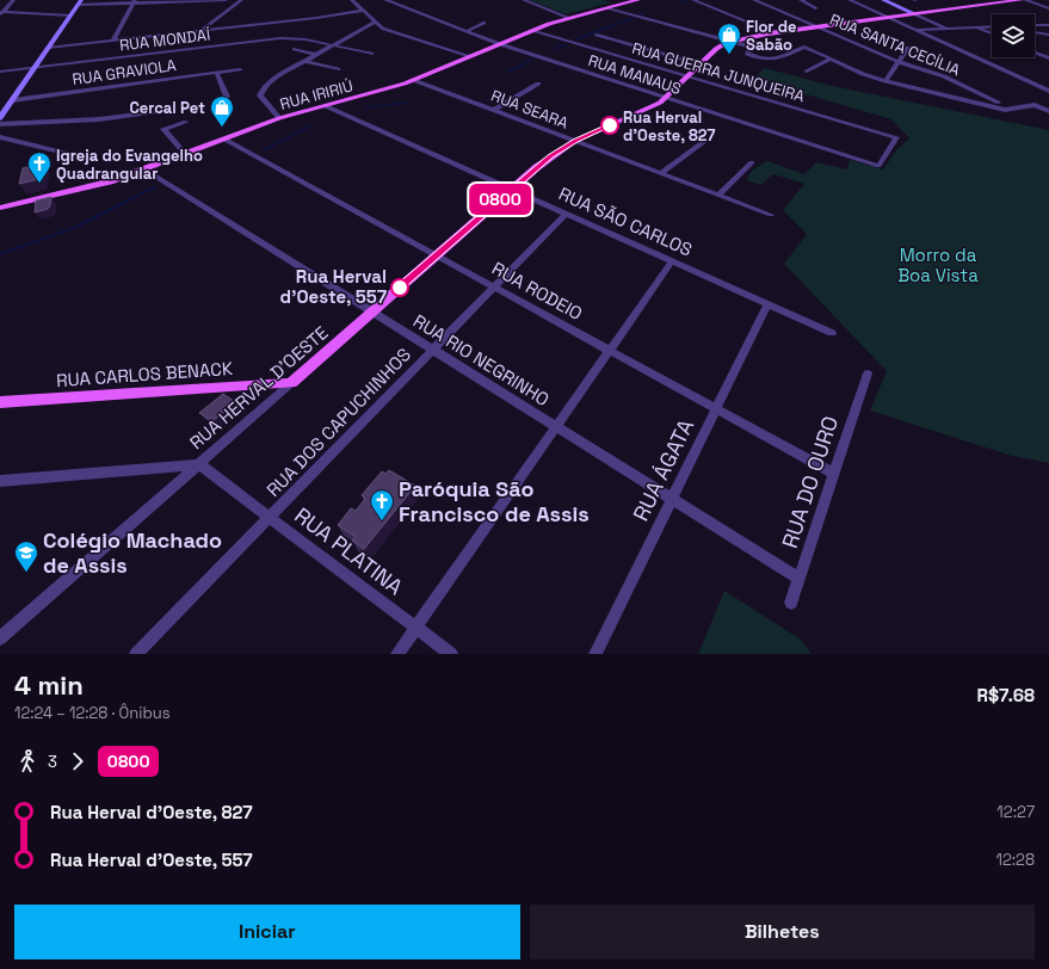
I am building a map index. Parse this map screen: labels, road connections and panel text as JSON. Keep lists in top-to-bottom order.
{
  "streets": {
    "main road": ["RUA IRIRIÚ", "RUA CARLOS BENACK", "RUA HERVAL D'OESTE"],
    "street": [
      "RUA MONDAÍ",
      "RUA SANTA CECÍLIA",
      "RUA GRAVIOLA",
      "RUA GUERRA JUNQUEIRA",
      "RUA MANAUS",
      "RUA SEARA",
      "RUA SÃO CARLOS",
      "RUA RODEIO",
      "RUA RIO NEGRINHO",
      "RUA DOS CAPUCHINHOS",
      "RUA ÁGATA",
      "RUA DO OURO",
      "RUA PLATINA"
    ]
  },
  "crossings": [
    ["RUA GUERRA JUNQUEIRA", "RUA MANAUS"],
    ["RUA GUERRA JUNQUEIRA", "RUA IRIRIÚ"],
    ["RUA GUERRA JUNQUEIRA", "RUA HERVAL D'OESTE"],
    ["RUA MANAUS", "RUA IRIRIÚ"],
    ["RUA MANAUS", "RUA HERVAL D'OESTE"],
    ["RUA IRIRIÚ", "RUA SEARA"],
    ["RUA IRIRIÚ", "RUA SÃO CARLOS"],
    ["RUA IRIRIÚ", "RUA RODEIO"],
    ["RUA IRIRIÚ", "RUA RIO NEGRINHO"],
    ["RUA SEARA", "RUA HERVAL D'OESTE"],
    ["RUA SÃO CARLOS", "RUA HERVAL D'OESTE"],
    ["RUA SÃO CARLOS", "RUA DOS CAPUCHINHOS"],
    ["RUA SÃO CARLOS", "RUA ÁGATA"],
    ["RUA RODEIO", "RUA HERVAL D'OESTE"],
    ["RUA RODEIO", "RUA DOS CAPUCHINHOS"],
    ["RUA RODEIO", "RUA ÁGATA"],
    ["RUA RODEIO", "RUA DO OURO"],
    ["RUA RIO NEGRINHO", "RUA HERVAL D'OESTE"],
    ["RUA RIO NEGRINHO", "RUA DOS CAPUCHINHOS"],
    ["RUA RIO NEGRINHO", "RUA ÁGATA"],
    ["RUA RIO NEGRINHO", "RUA DO OURO"],
    ["RUA CARLOS BENACK", "RUA HERVAL D'OESTE"],
    ["RUA HERVAL D'OESTE", "RUA PLATINA"],
    ["RUA DOS CAPUCHINHOS", "RUA PLATINA"]
  ],
  "parks": ["Morro da Boa Vista"],
  "places": {
    "shop": ["Flor de Sabão", "Cercal Pet"],
    "other": ["Rua Herval d'Oeste, 827", "Rua Herval d'Oeste, 557"],
    "church": ["Igreja do Evangelho Quadrangular", "Paróquia São Francisco de Assis"],
    "school or university": ["Colégio Machado de Assis"]
  },
  "lines": ["bus line 0800"],
  "page": {
    "on_map": "0800",
    "heading": ["4 min", "12:24 – 12:28 · Ônibus", "R$7.68"],
    "legs": ["3", "0800"],
    "list": [
      {
        "name": "Rua Herval d'Oeste, 827",
        "value": "12:27"
      },
      {
        "name": "Rua Herval d'Oeste, 557",
        "value": "12:28"
      }
    ],
    "buttons": ["Iniciar", "Bilhetes"]
  }
}
